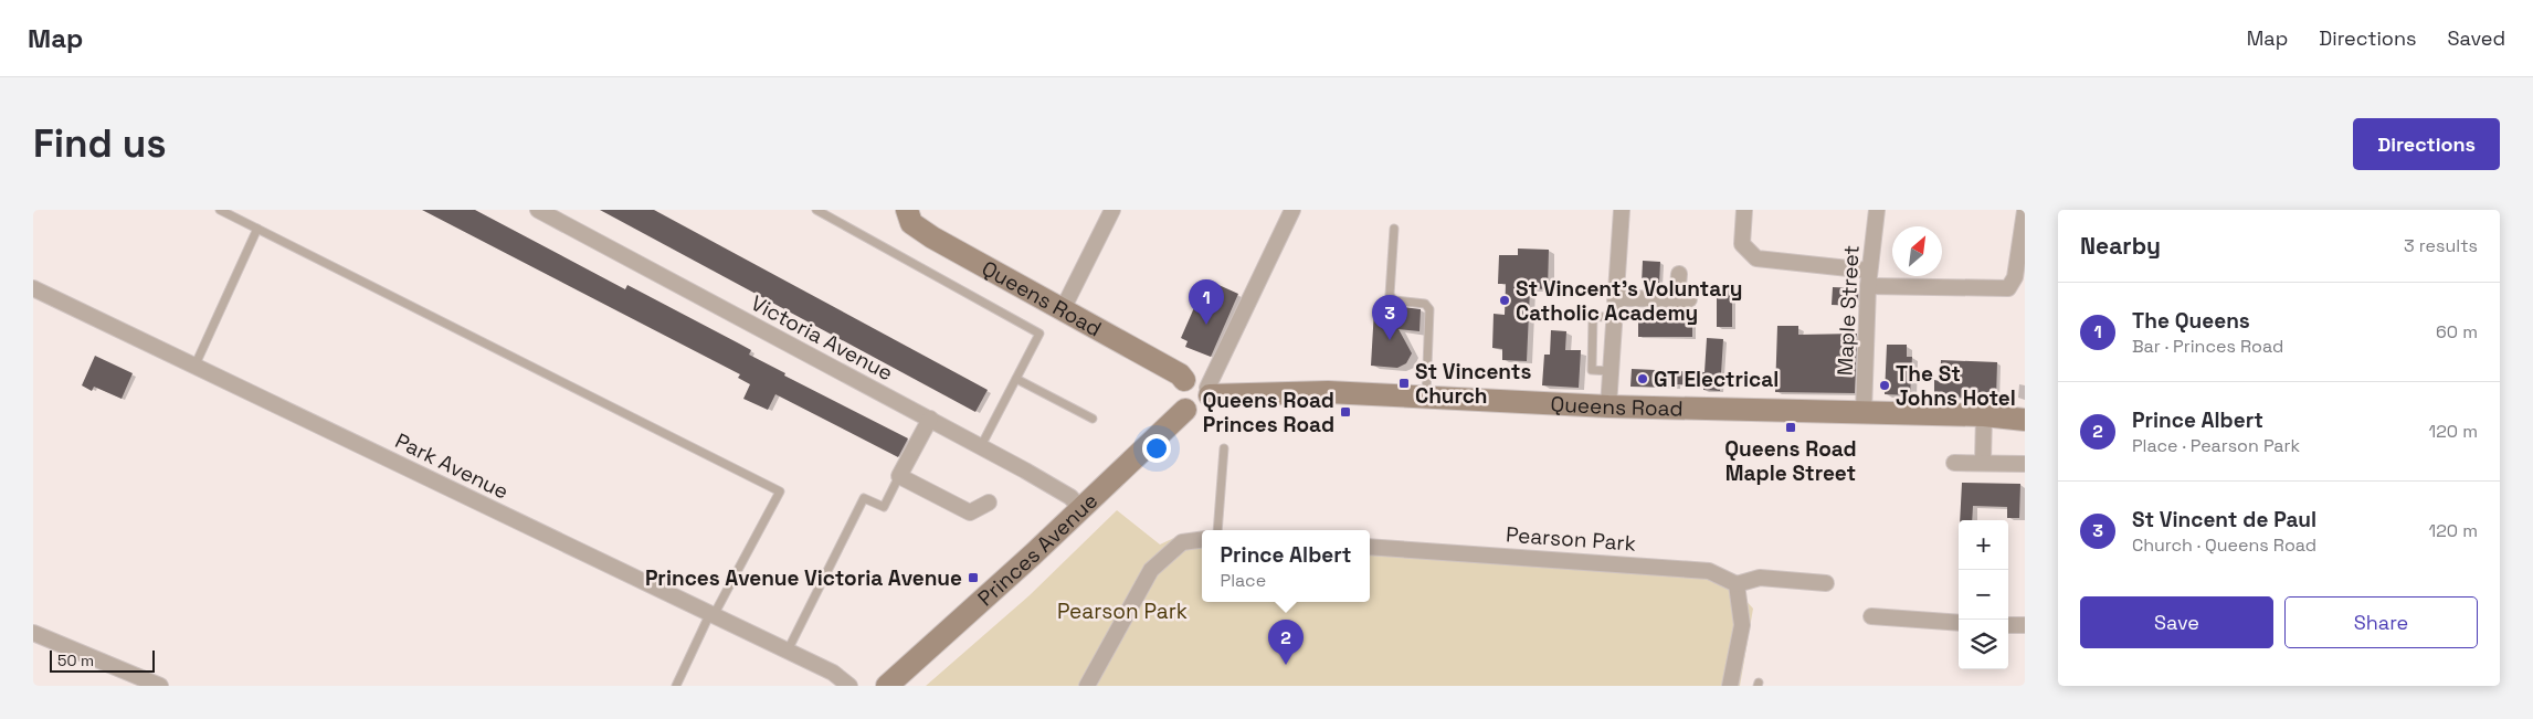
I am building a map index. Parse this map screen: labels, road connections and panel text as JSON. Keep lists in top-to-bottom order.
{
  "streets": {
    "street": [
      "Queens Road",
      "Maple Street",
      "Victoria Avenue",
      "Park Avenue",
      "Pearson Park",
      "Princes Avenue"
    ]
  },
  "crossings": [
    ["Queens Road", "Maple Street"],
    ["Queens Road", "Princes Avenue"],
    ["Victoria Avenue", "Princes Avenue"]
  ],
  "parks": ["Pearson Park"],
  "places": {
    "other": ["St Vincent's Voluntary Catholic Academy", "GT Electrical", "The St Johns Hotel"],
    "transit": [
      "St Vincents Church",
      "Queens Road Princes Road",
      "Queens Road Maple Street",
      "Princes Avenue Victoria Avenue"
    ]
  },
  "scale_bar": "50 m",
  "north": "top right",
  "page": {
    "header": "Map",
    "nav": ["Map", "Directions", "Saved"],
    "buttons": [
      "Directions",
      ["Save", "Share"]
    ],
    "title": "Find us",
    "heading": ["Nearby", "3 results"],
    "pins": ["1", "3", "2"],
    "list": [
      {
        "mark": "1",
        "name": "The Queens",
        "note": "Bar · Princes Road",
        "value": "60 m"
      },
      {
        "mark": "2",
        "name": "Prince Albert",
        "note": "Place · Pearson Park",
        "value": "120 m"
      },
      {
        "mark": "3",
        "name": "St Vincent de Paul",
        "note": "Church · Queens Road",
        "value": "120 m"
      }
    ],
    "map_buttons": ["+", "−"],
    "popup": ["Prince Albert", "Place"],
    "scale": "50 m"
  }
}
